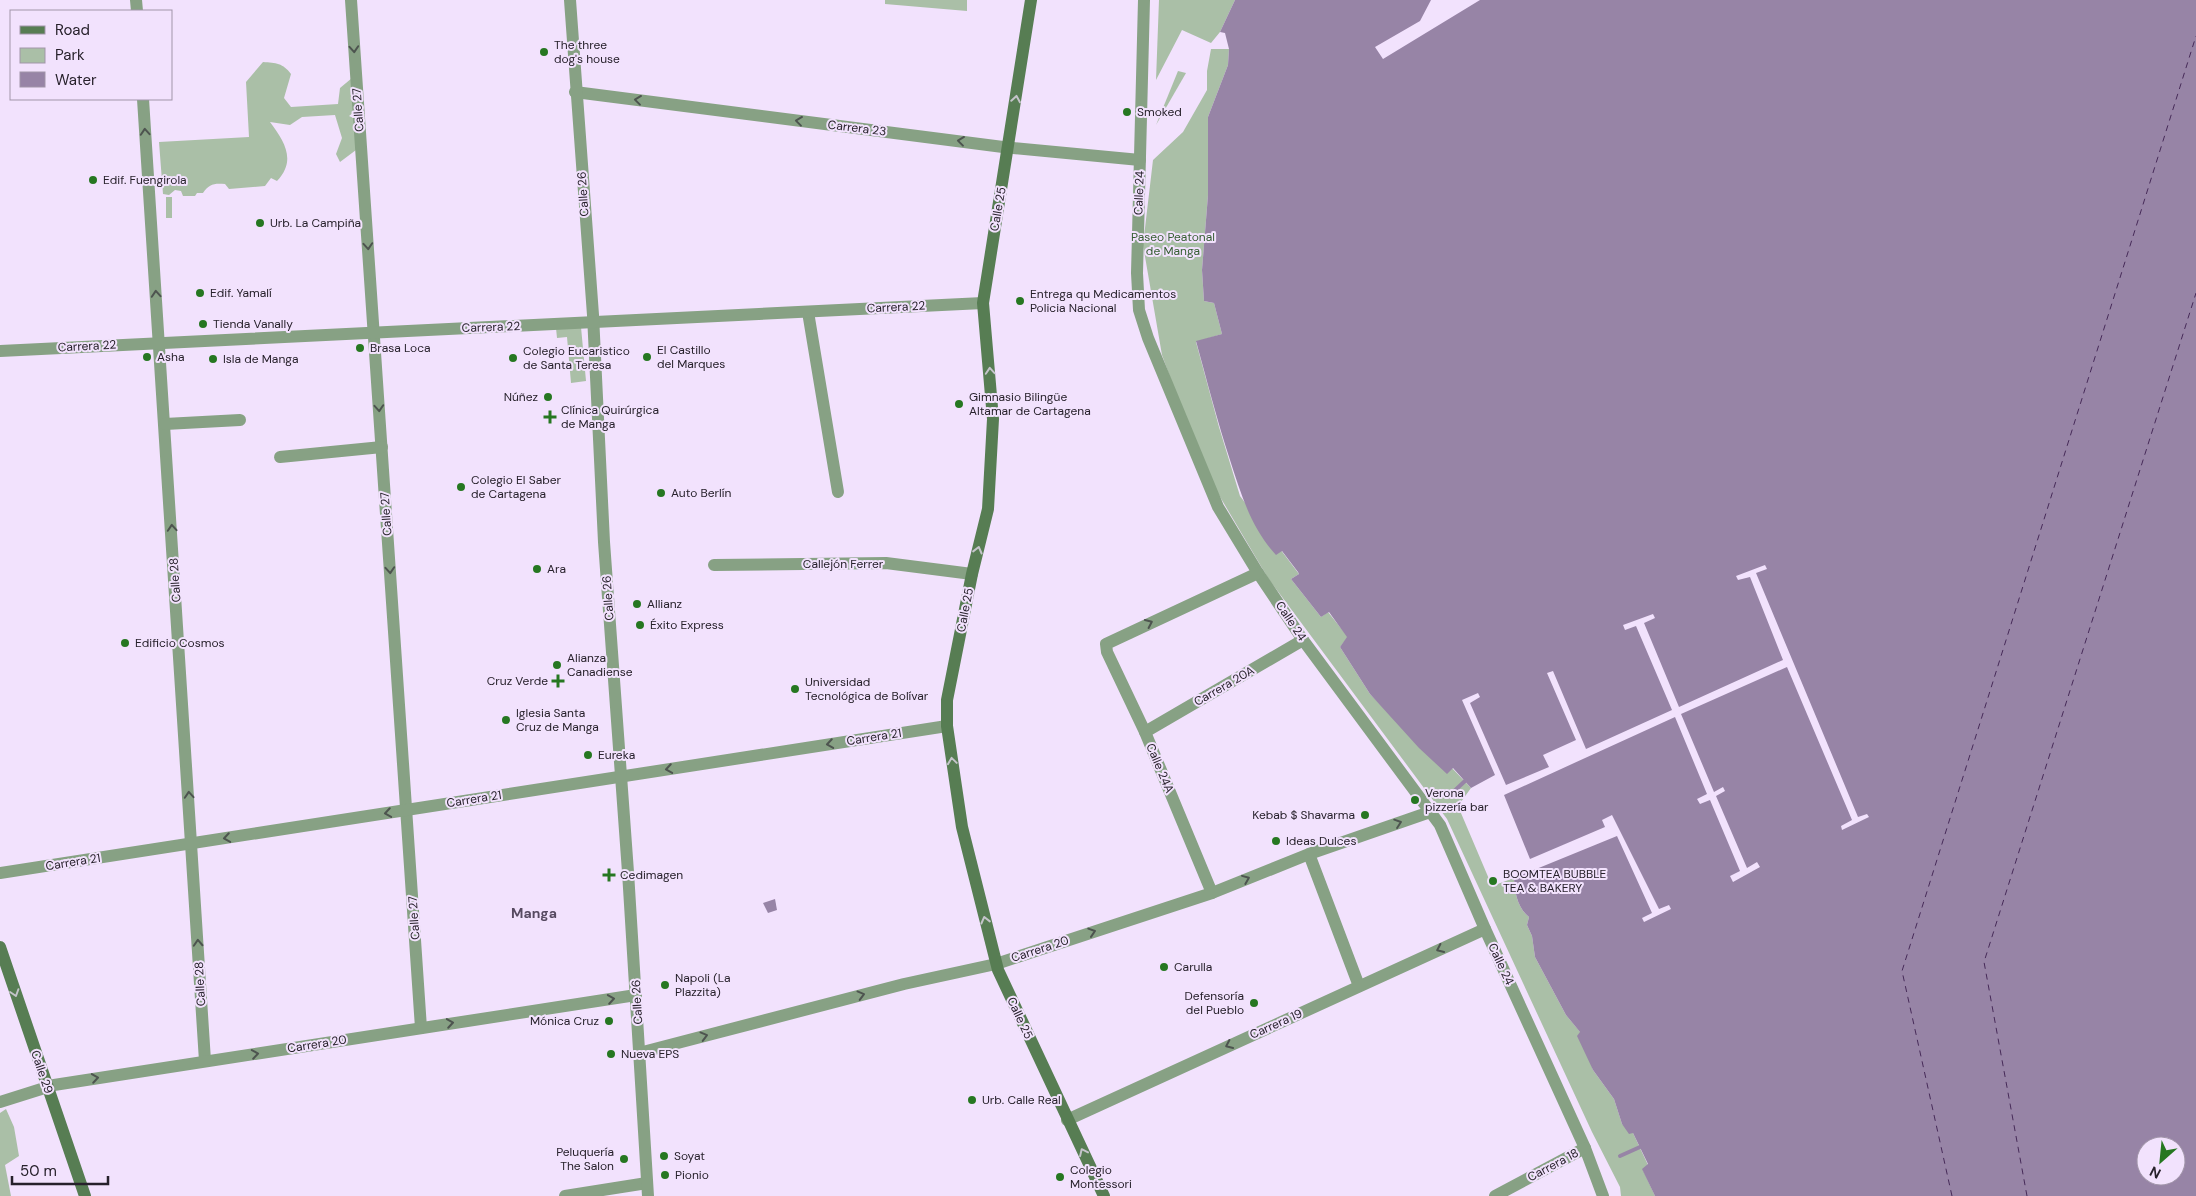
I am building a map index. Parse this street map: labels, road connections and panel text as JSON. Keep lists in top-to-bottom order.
{
  "streets": {
    "main road": ["Calle 25", "Calle 29"],
    "street": [
      "Calle 27",
      "Carrera 23",
      "Calle 24",
      "Calle 26",
      "Carrera 22",
      "Callejón Ferrer",
      "Calle 28",
      "Carrera 20A",
      "Carrera 21",
      "Calle 24A",
      "Carrera 20",
      "Carrera 19",
      "Carrera 18"
    ]
  },
  "crossings": [
    ["Calle 27", "Carrera 22"],
    ["Calle 27", "Carrera 21"],
    ["Calle 27", "Carrera 20"],
    ["Carrera 23", "Calle 24"],
    ["Carrera 23", "Calle 26"],
    ["Carrera 23", "Calle 25"],
    ["Calle 24", "Carrera 20A"],
    ["Calle 24", "Calle 24A"],
    ["Calle 24", "Carrera 20"],
    ["Calle 24", "Carrera 19"],
    ["Calle 24", "Carrera 18"],
    ["Calle 26", "Carrera 22"],
    ["Calle 26", "Carrera 21"],
    ["Calle 26", "Carrera 20"],
    ["Calle 25", "Carrera 22"],
    ["Calle 25", "Callejón Ferrer"],
    ["Calle 25", "Carrera 21"],
    ["Calle 25", "Carrera 20"],
    ["Calle 25", "Carrera 19"],
    ["Carrera 22", "Calle 28"],
    ["Calle 28", "Carrera 21"],
    ["Calle 28", "Carrera 20"],
    ["Carrera 20A", "Calle 24A"],
    ["Calle 24A", "Carrera 20"],
    ["Carrera 20", "Calle 29"]
  ],
  "one_way": [
    "Calle 27",
    "Carrera 23",
    "Calle 25",
    "Calle 28",
    "Carrera 21",
    "Carrera 20",
    "Carrera 19",
    "Calle 29"
  ],
  "districts": ["Manga"],
  "parks": ["Paseo Peatonal de Manga"],
  "places": {
    "other": [
      "The three dog's house",
      "Smoked",
      "Edif. Fuengirola",
      "Urb. La Campiña",
      "Edif. Yamalí",
      "Entrega qu Medicamentos Policia Nacional",
      "Tienda Vanally",
      "Brasa Loca",
      "Asha",
      "El Castillo del Marques",
      "Colegio Eucaristico de Santa Teresa",
      "Isla de Manga",
      "Núñez",
      "Gimnasio Bilingüe Altamar de Cartagena",
      "Colegio El Saber de Cartagena",
      "Auto Berlín",
      "Ara",
      "Allianz",
      "Éxito Express",
      "Edificio Cosmos",
      "Alianza Canadiense",
      "Universidad Tecnológica de Bolívar",
      "Iglesia Santa Cruz de Manga",
      "Eureka",
      "Verona pizzería bar",
      "Kebab $ Shavarma",
      "Ideas Dulces",
      "BOOMTEA BUBBLE TEA & BAKERY",
      "Carulla",
      "Napoli (La Plazzita)",
      "Defensoría del Pueblo",
      "Mónica Cruz",
      "Nueva EPS",
      "Urb. Calle Real",
      "Soyat",
      "Peluquería The Salon",
      "Pionio",
      "Colegio Montessori"
    ],
    "health": ["Clínica Quirúrgica de Manga", "Cruz Verde", "Cedimagen"]
  },
  "legend": ["Road", "Park", "Water"],
  "scale_bar": "50 m",
  "north": "bottom left"
}
